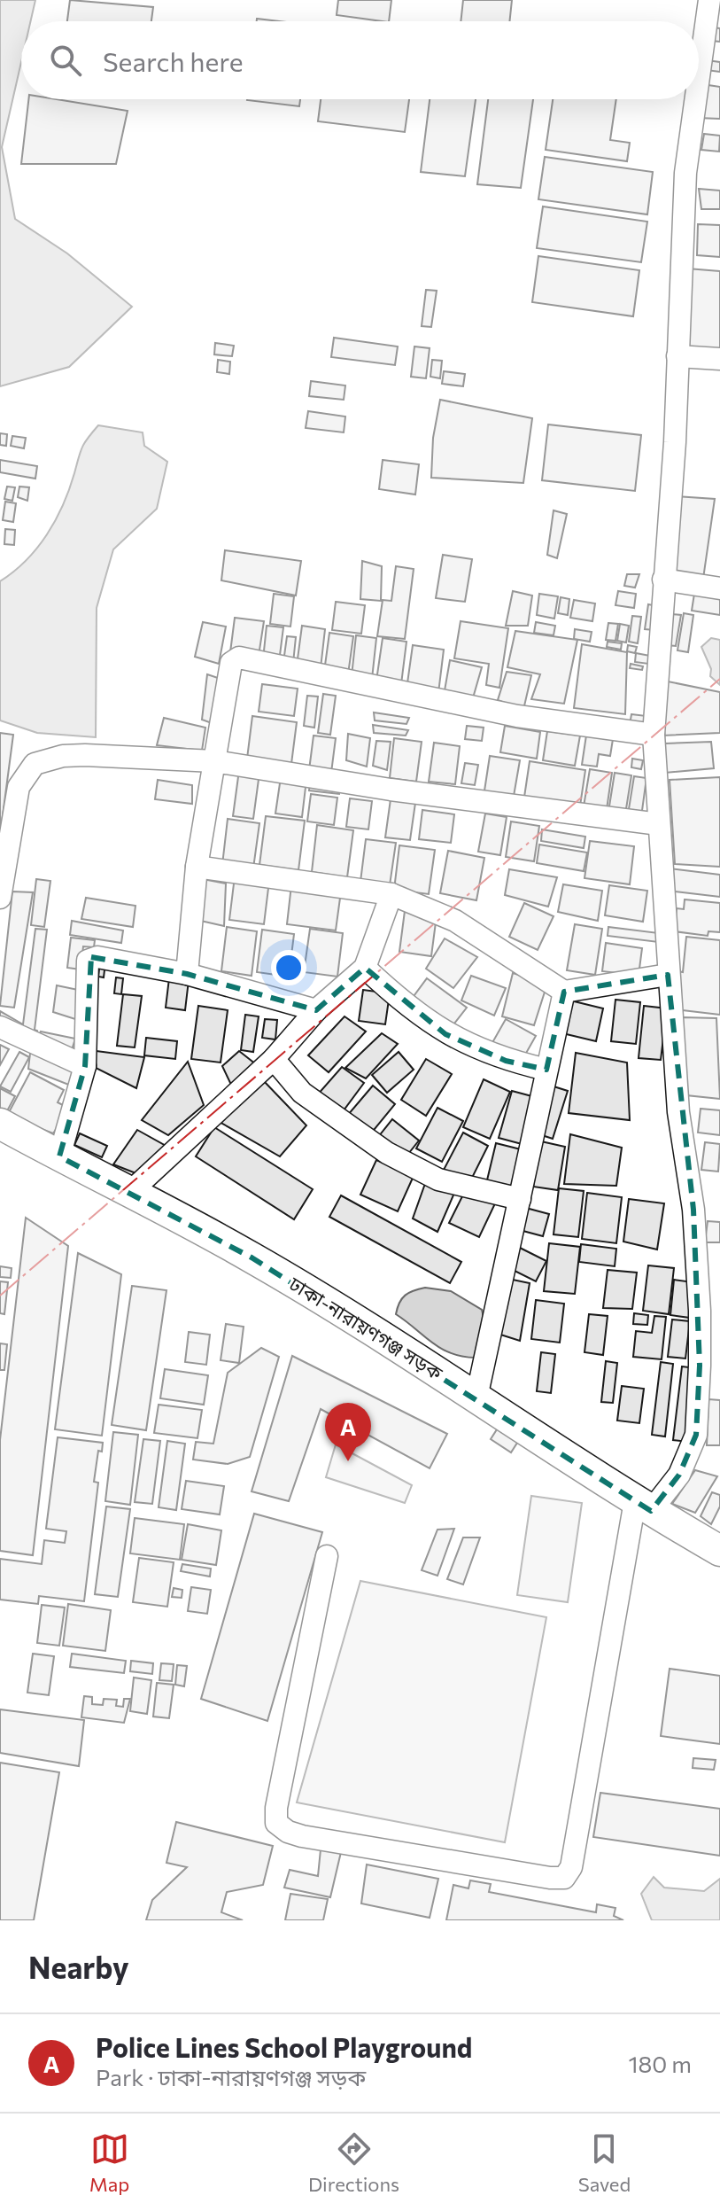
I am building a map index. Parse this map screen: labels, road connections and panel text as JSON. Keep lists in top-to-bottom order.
{
  "streets": {
    "highway": ["ঢাকা-নারায়ণগঞ্জ সড়ক"]
  },
  "page": {
    "search": "Search here",
    "pins": "A",
    "heading": "Nearby",
    "list": [
      {
        "mark": "A",
        "name": "Police Lines School Playground",
        "note": "Park · ঢাকা-নারায়ণগঞ্জ সড়ক",
        "value": "180 m"
      }
    ],
    "nav": ["Map", "Directions", "Saved"]
  }
}
